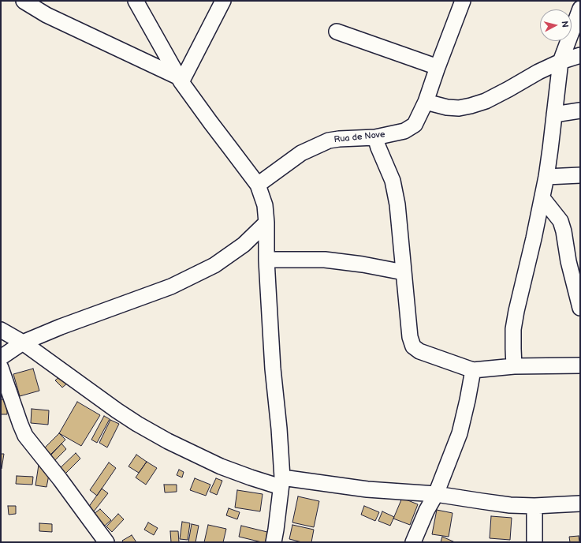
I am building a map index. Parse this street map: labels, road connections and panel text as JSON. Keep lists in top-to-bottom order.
{
  "streets": {
    "street": ["Rua de Nove"]
  },
  "north": "right"
}
